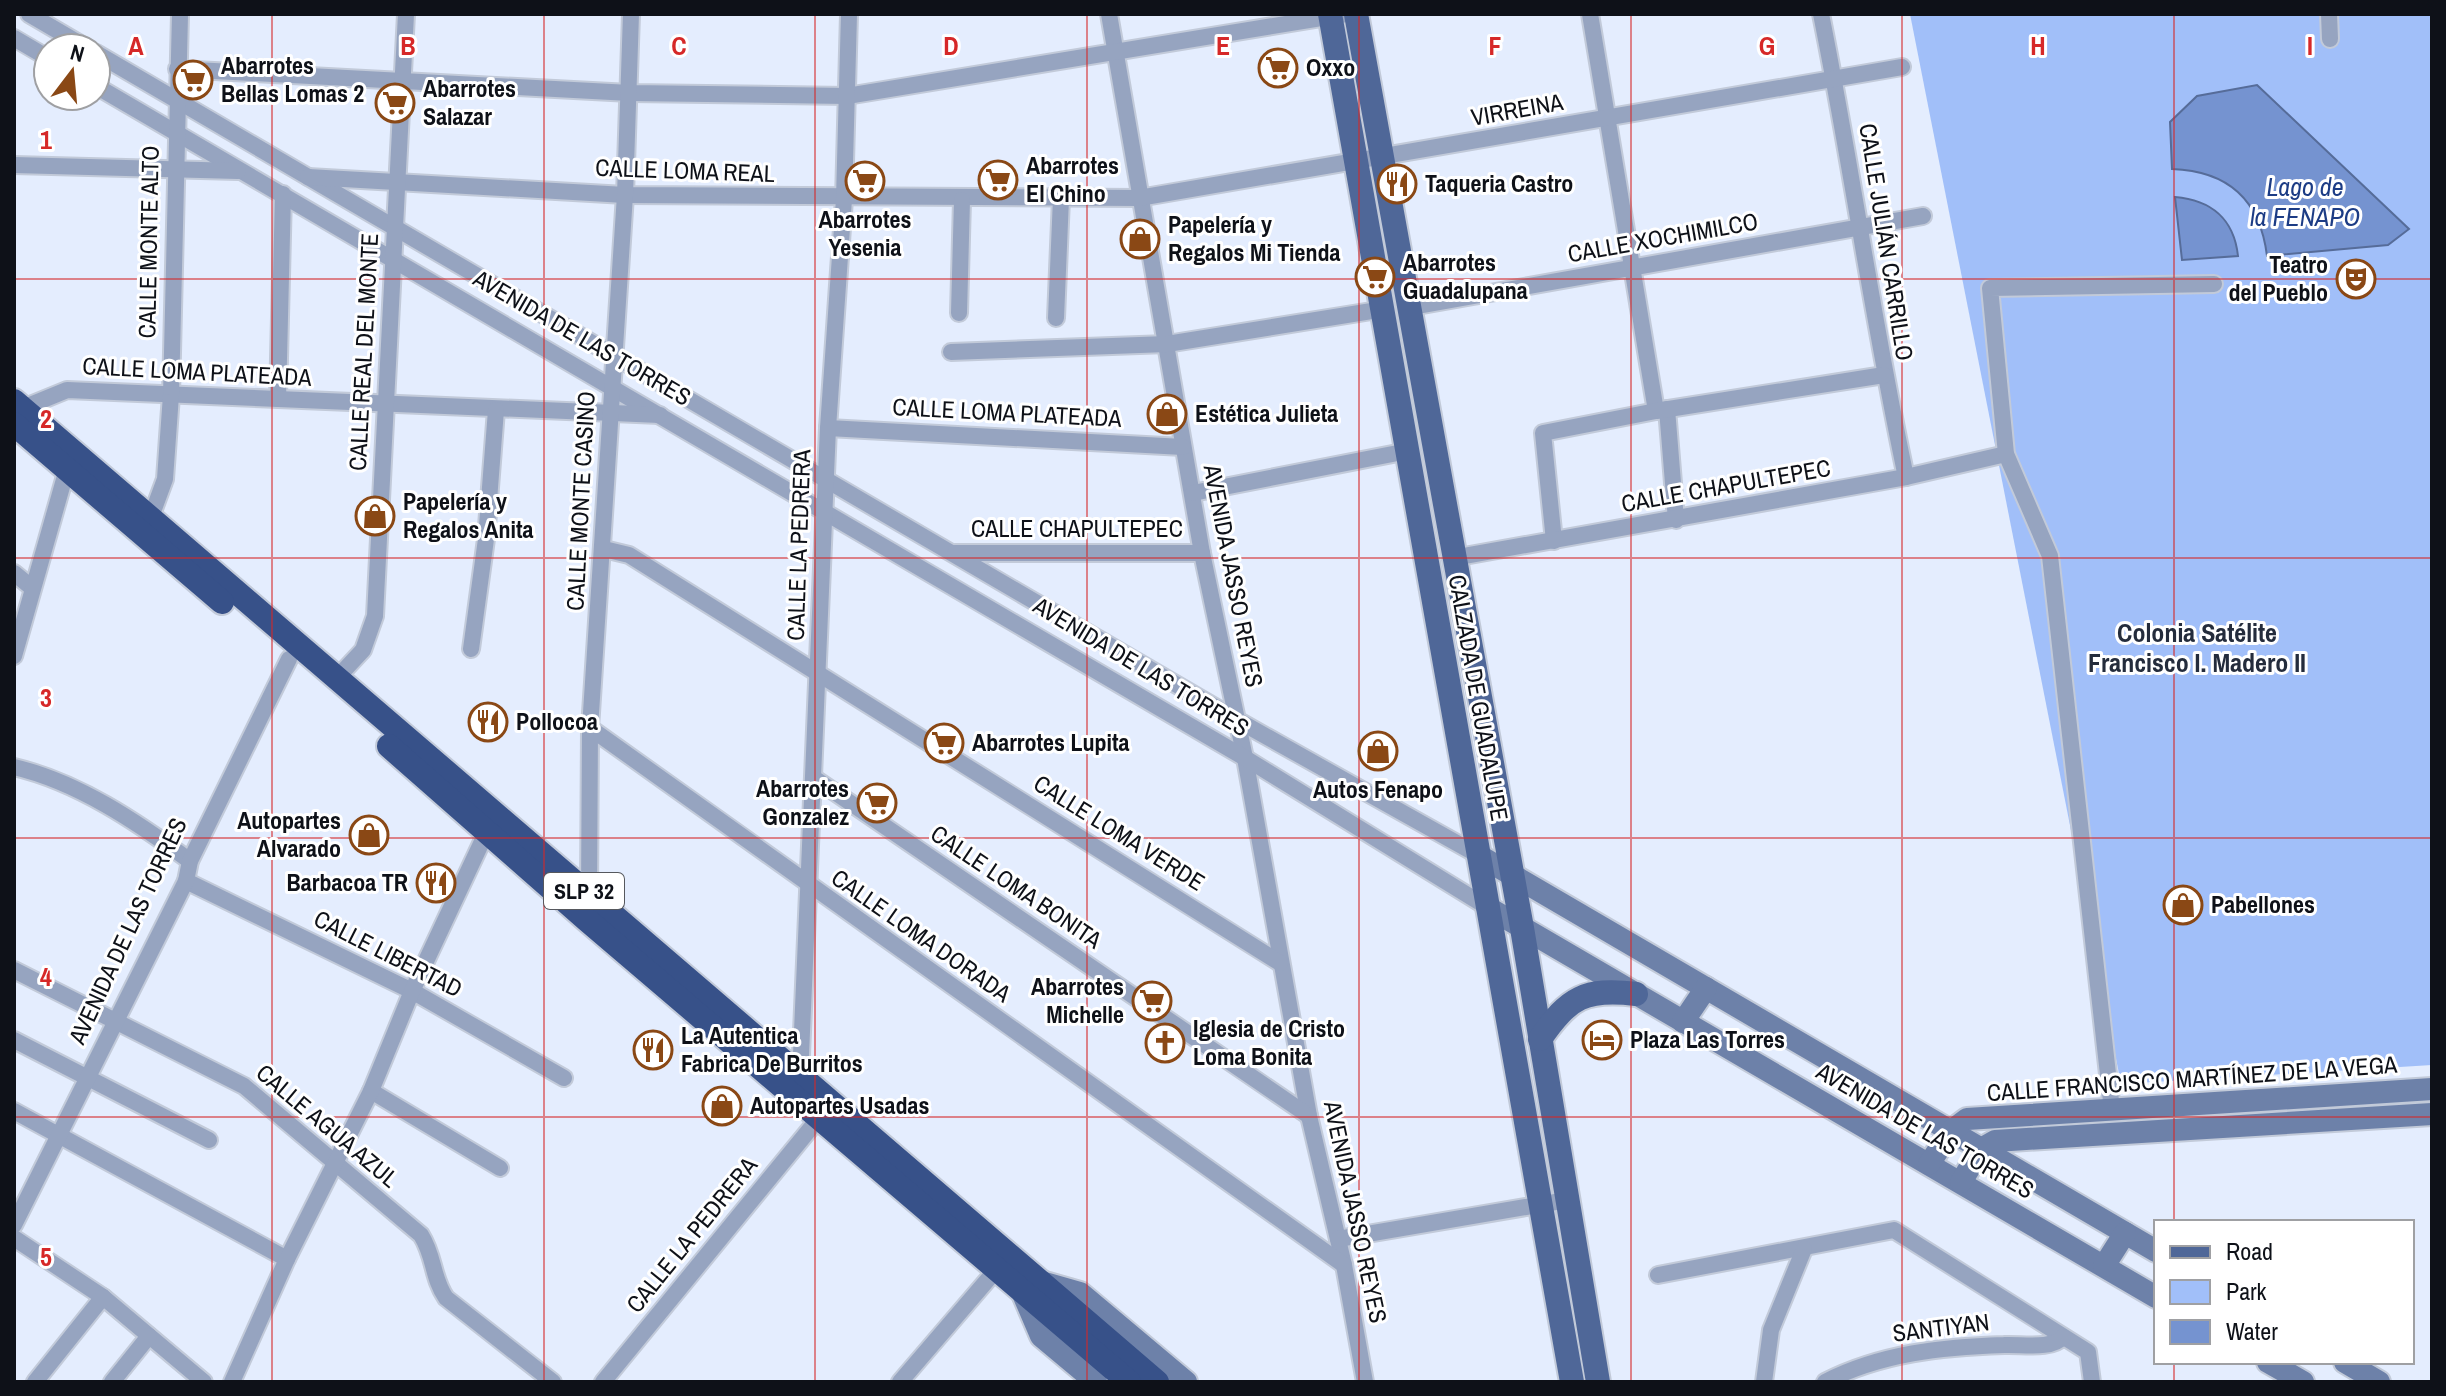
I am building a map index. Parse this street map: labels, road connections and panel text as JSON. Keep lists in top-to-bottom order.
{
  "streets": {
    "highway": ["SLP 32"],
    "main road": ["AVENIDA DE LAS TORRES", "CALZADA DE GUADALUPE", "CALLE FRANCISCO MARTÍNEZ DE LA VEGA"],
    "street": [
      "VIRREINA",
      "CALLE LOMA REAL",
      "CALLE XOCHIMILCO",
      "CALLE MONTE ALTO",
      "CALLE JULIÁN CARRILLO",
      "CALLE REAL DEL MONTE",
      "CALLE LOMA PLATEADA",
      "CALLE CHAPULTEPEC",
      "CALLE MONTE CASINO",
      "CALLE LA PEDRERA",
      "AVENIDA JASSO REYES",
      "CALLE LOMA VERDE",
      "CALLE LOMA BONITA",
      "CALLE LOMA DORADA",
      "CALLE LIBERTAD",
      "CALLE AGUA AZUL",
      "SANTIYAN"
    ]
  },
  "crossings": [
    ["VIRREINA", "CALLE LOMA REAL"],
    ["VIRREINA", "CALLE JULIÁN CARRILLO"],
    ["VIRREINA", "AVENIDA JASSO REYES"],
    ["VIRREINA", "CALZADA DE GUADALUPE"],
    ["CALLE LOMA REAL", "AVENIDA DE LAS TORRES"],
    ["CALLE LOMA REAL", "CALLE REAL DEL MONTE"],
    ["CALLE LOMA REAL", "CALLE MONTE CASINO"],
    ["CALLE LOMA REAL", "CALLE LA PEDRERA"],
    ["CALLE LOMA REAL", "AVENIDA JASSO REYES"],
    ["CALLE XOCHIMILCO", "CALLE JULIÁN CARRILLO"],
    ["CALLE XOCHIMILCO", "CALZADA DE GUADALUPE"],
    ["CALLE MONTE ALTO", "AVENIDA DE LAS TORRES"],
    ["CALLE MONTE ALTO", "CALLE LOMA PLATEADA"],
    ["CALLE MONTE ALTO", "SLP 32"],
    ["CALLE JULIÁN CARRILLO", "CALLE CHAPULTEPEC"],
    ["AVENIDA DE LAS TORRES", "CALLE REAL DEL MONTE"],
    ["AVENIDA DE LAS TORRES", "CALLE LOMA PLATEADA"],
    ["AVENIDA DE LAS TORRES", "CALLE CHAPULTEPEC"],
    ["AVENIDA DE LAS TORRES", "CALLE MONTE CASINO"],
    ["AVENIDA DE LAS TORRES", "CALLE LA PEDRERA"],
    ["AVENIDA DE LAS TORRES", "AVENIDA JASSO REYES"],
    ["AVENIDA DE LAS TORRES", "CALZADA DE GUADALUPE"],
    ["AVENIDA DE LAS TORRES", "SLP 32"],
    ["AVENIDA DE LAS TORRES", "CALLE LIBERTAD"],
    ["AVENIDA DE LAS TORRES", "CALLE FRANCISCO MARTÍNEZ DE LA VEGA"],
    ["AVENIDA DE LAS TORRES", "CALLE AGUA AZUL"],
    ["CALLE REAL DEL MONTE", "CALLE LOMA PLATEADA"],
    ["CALLE REAL DEL MONTE", "SLP 32"],
    ["CALLE LOMA PLATEADA", "CALLE MONTE CASINO"],
    ["CALLE LOMA PLATEADA", "CALLE LA PEDRERA"],
    ["CALLE LOMA PLATEADA", "AVENIDA JASSO REYES"],
    ["CALLE LOMA PLATEADA", "SLP 32"],
    ["CALLE CHAPULTEPEC", "AVENIDA JASSO REYES"],
    ["CALLE CHAPULTEPEC", "CALZADA DE GUADALUPE"],
    ["CALLE MONTE CASINO", "CALLE LOMA VERDE"],
    ["CALLE MONTE CASINO", "SLP 32"],
    ["CALLE MONTE CASINO", "CALLE LOMA DORADA"],
    ["CALLE LA PEDRERA", "CALLE LOMA VERDE"],
    ["CALLE LA PEDRERA", "CALLE LOMA BONITA"],
    ["CALLE LA PEDRERA", "SLP 32"],
    ["CALLE LA PEDRERA", "CALLE LOMA DORADA"],
    ["AVENIDA JASSO REYES", "CALLE LOMA VERDE"],
    ["AVENIDA JASSO REYES", "CALLE LOMA BONITA"],
    ["AVENIDA JASSO REYES", "CALLE LOMA DORADA"]
  ],
  "districts": ["Colonia Satélite Francisco I. Madero II"],
  "water": ["Lago de la FENAPO"],
  "places": {
    "supermarket": [
      "Oxxo",
      "Abarrotes Bellas Lomas 2",
      "Abarrotes Salazar",
      "Abarrotes El Chino",
      "Abarrotes Yesenia",
      "Abarrotes Guadalupana",
      "Abarrotes Lupita",
      "Abarrotes Gonzalez",
      "Abarrotes Michelle"
    ],
    "restaurant": [
      "Taqueria Castro",
      "Pollocoa",
      "Barbacoa TR",
      "La Autentica Fabrica De Burritos"
    ],
    "shop": [
      "Papelería y Regalos Mi Tienda",
      "Estética Julieta",
      "Papelería y Regalos Anita",
      "Autos Fenapo",
      "Autopartes Alvarado",
      "Pabellones",
      "Autopartes Usadas"
    ],
    "theatre": ["Teatro del Pueblo"],
    "hotel": ["Plaza Las Torres"],
    "church": ["Iglesia de Cristo Loma Bonita"]
  },
  "legend": ["Road", "Park", "Water"],
  "north": "top",
  "grid": {
    "columns": [
      "A",
      "B",
      "C",
      "D",
      "E",
      "F",
      "G",
      "H",
      "I"
    ],
    "rows": [
      "1",
      "2",
      "3",
      "4",
      "5"
    ]
  }
}
